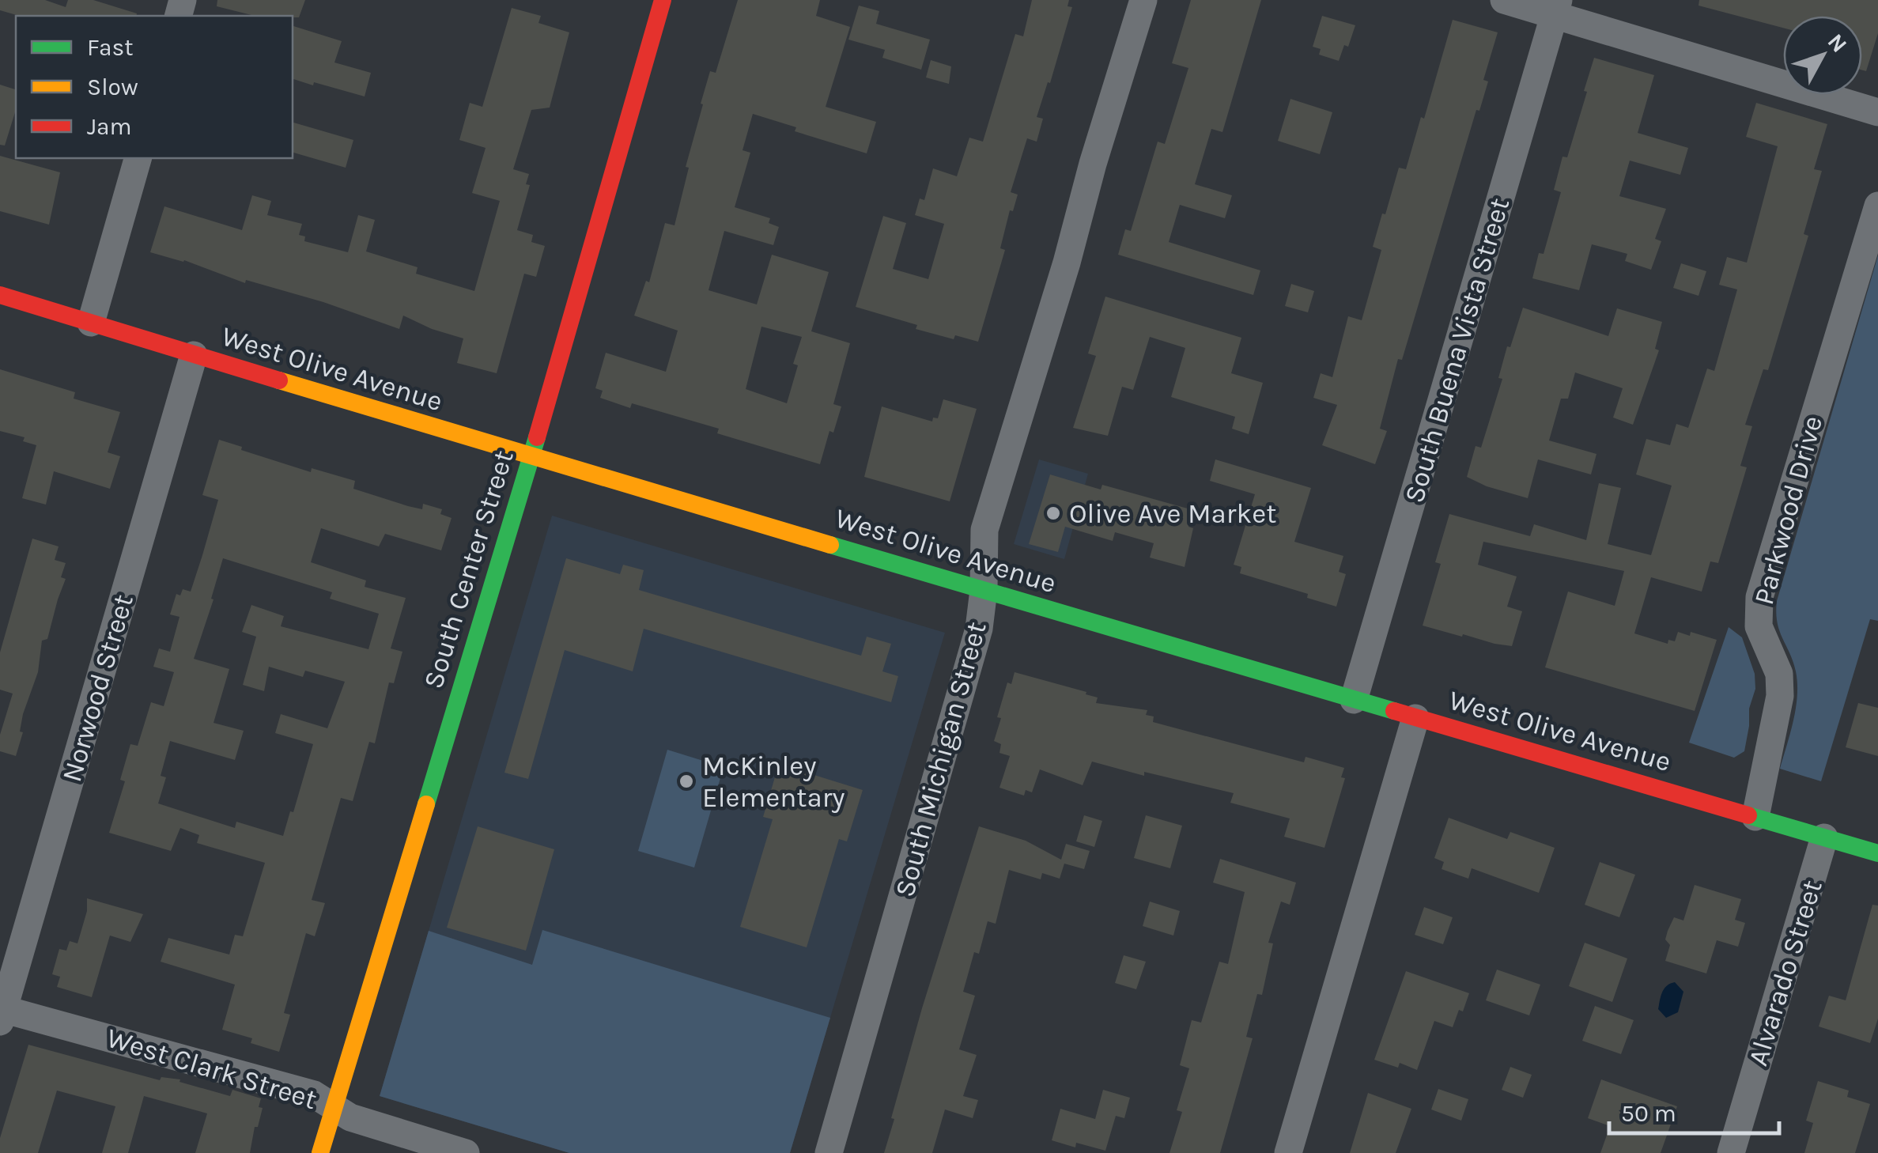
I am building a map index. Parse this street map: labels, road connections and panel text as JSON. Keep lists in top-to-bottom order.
{
  "streets": {
    "street": [
      "South Buena Vista Street",
      "West Olive Avenue",
      "Parkwood Drive",
      "South Center Street",
      "Norwood Street",
      "South Michigan Street",
      "Alvarado Street",
      "West Clark Street"
    ]
  },
  "crossings": [
    ["South Buena Vista Street", "West Olive Avenue"],
    ["West Olive Avenue", "Parkwood Drive"],
    ["West Olive Avenue", "South Center Street"],
    ["West Olive Avenue", "Norwood Street"],
    ["West Olive Avenue", "South Michigan Street"],
    ["West Olive Avenue", "Alvarado Street"],
    ["South Center Street", "West Clark Street"],
    ["Norwood Street", "West Clark Street"]
  ],
  "places": ["Olive Ave Market", "McKinley Elementary"],
  "legend": ["Fast", "Slow", "Jam"],
  "scale_bar": "50 m",
  "north": "top right"
}
